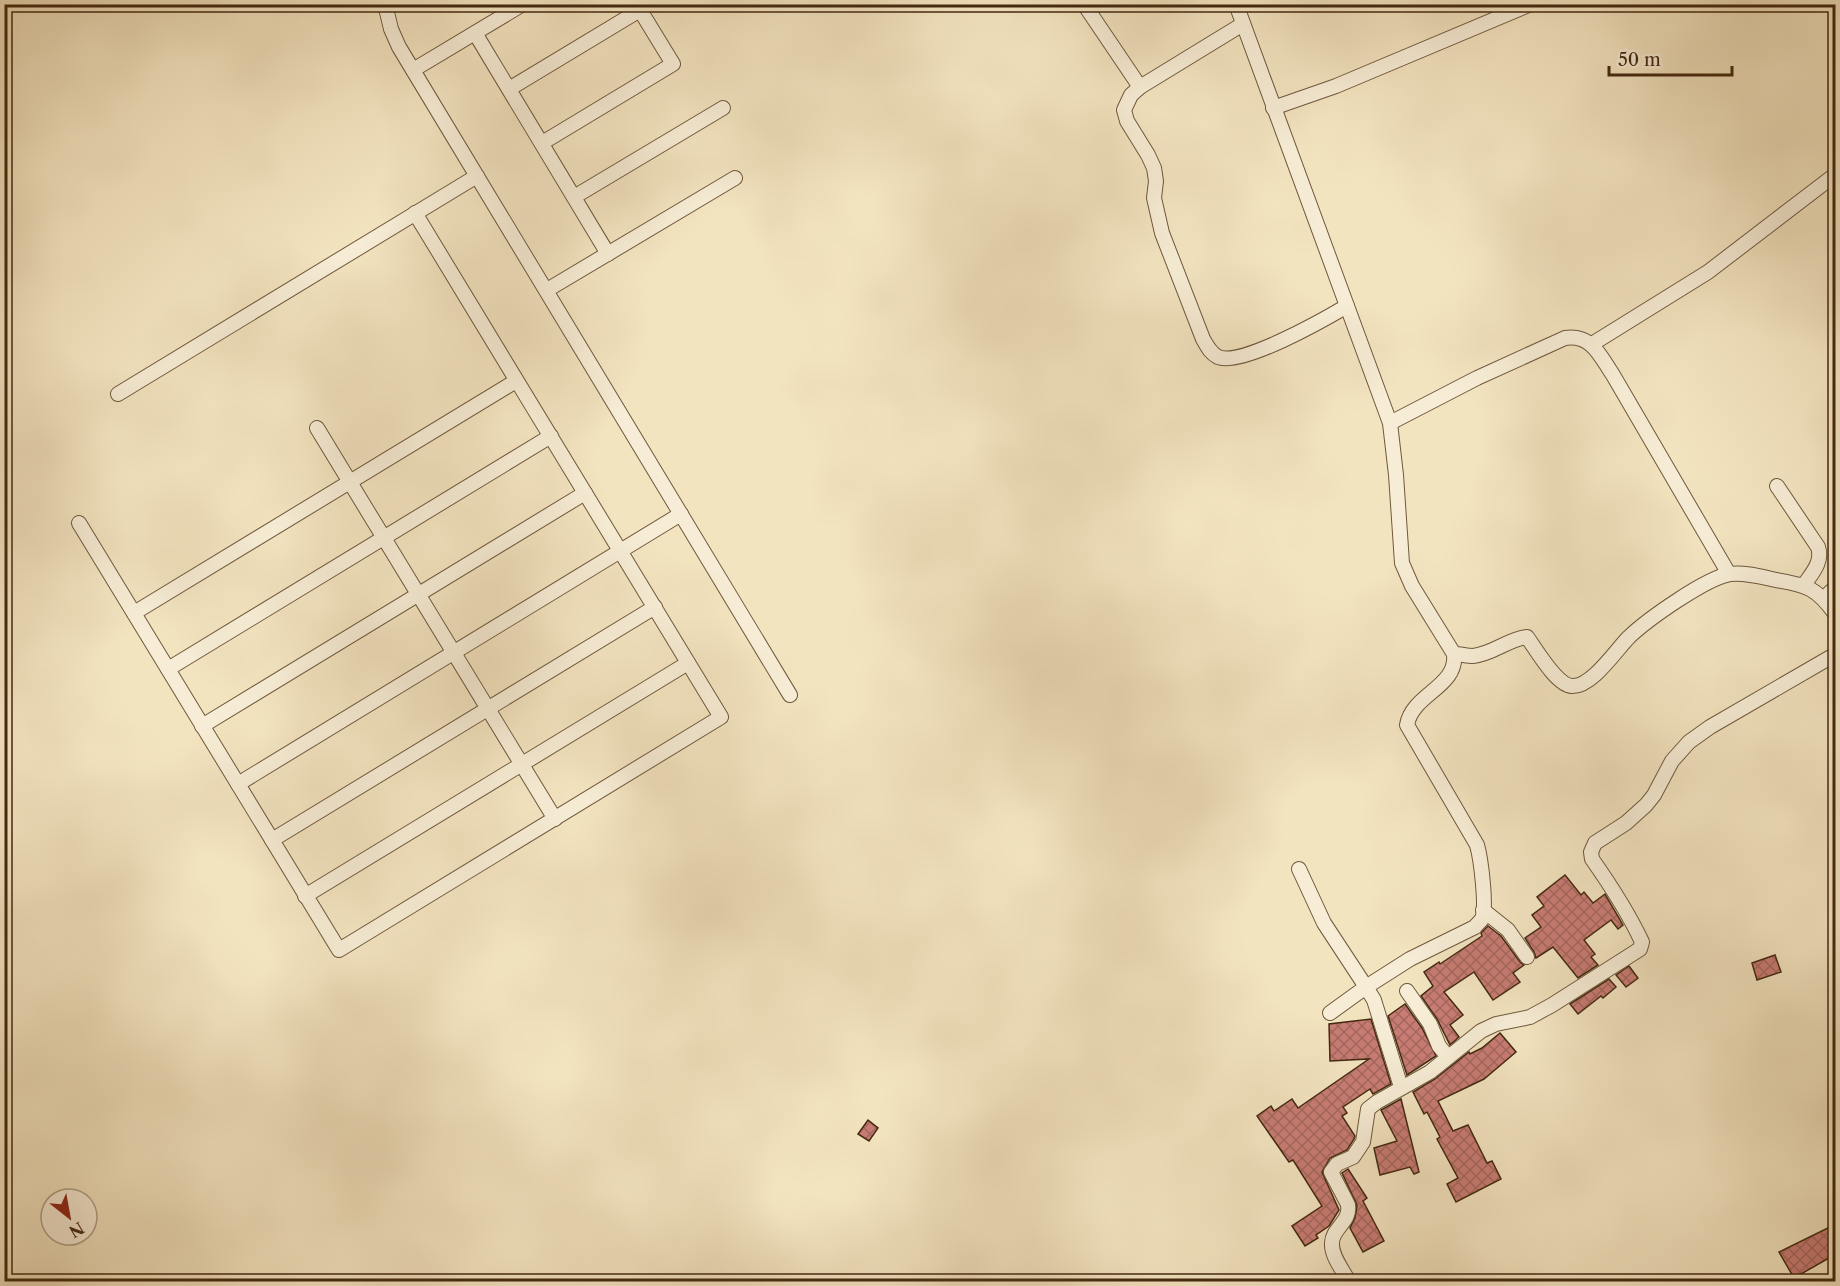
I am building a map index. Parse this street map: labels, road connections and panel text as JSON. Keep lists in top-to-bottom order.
{
  "scale_bar": "50 m",
  "north": "bottom right"
}
